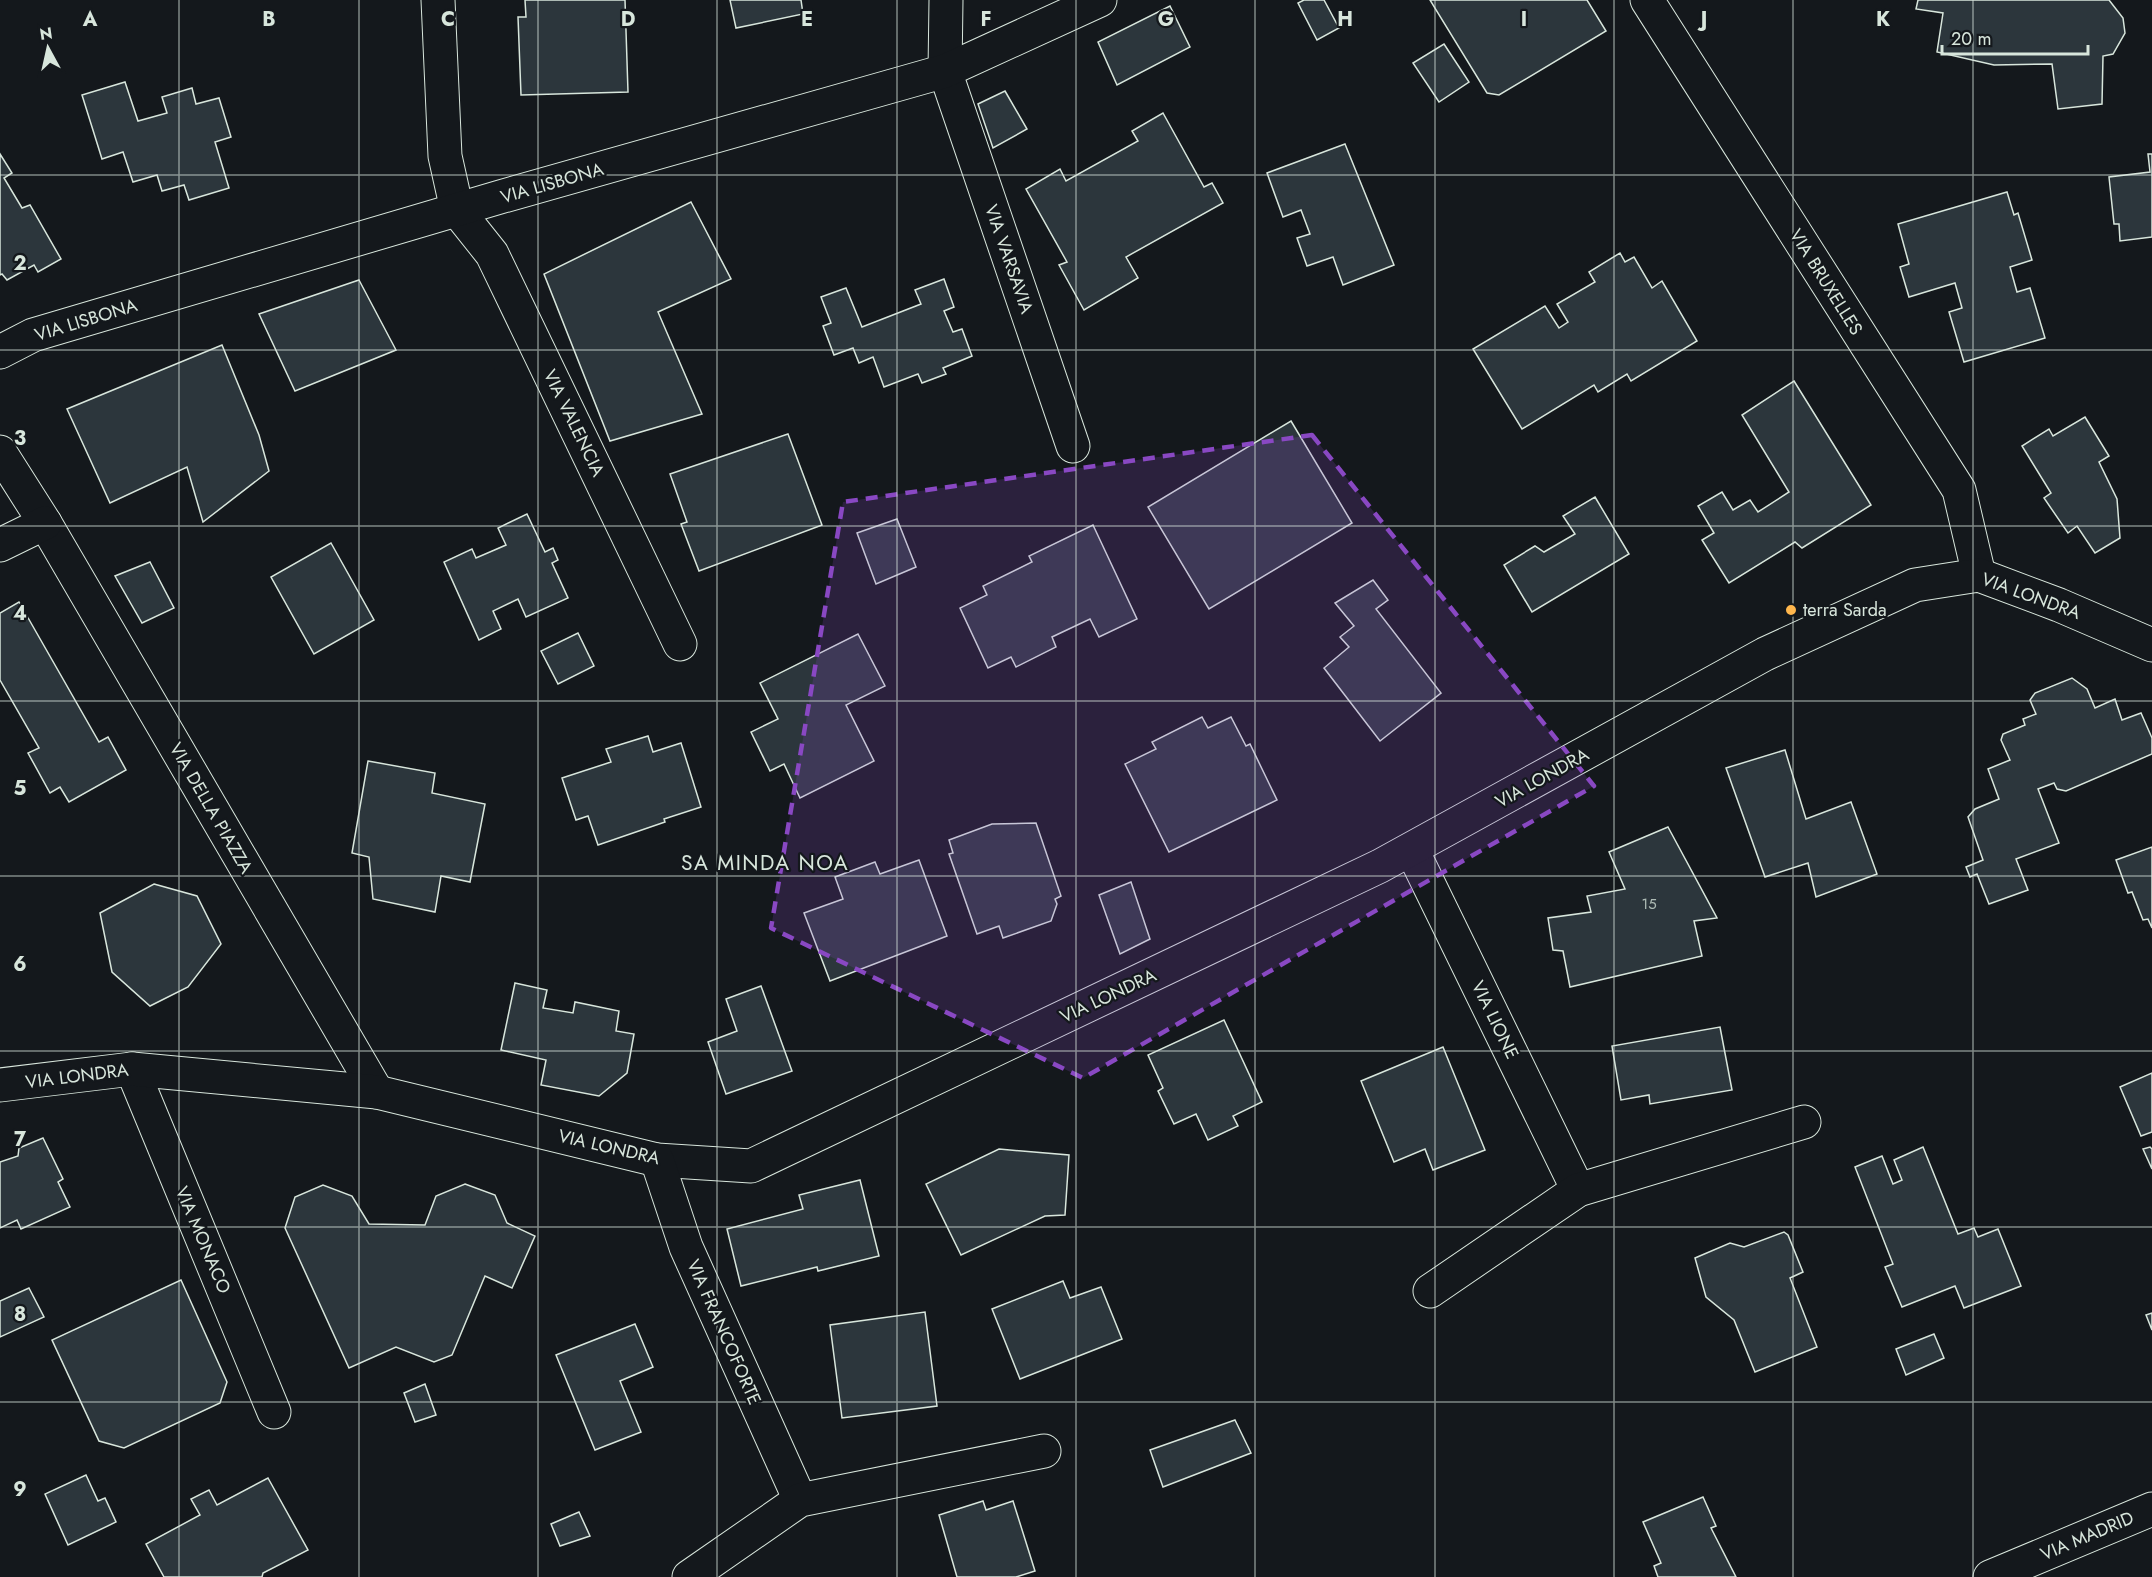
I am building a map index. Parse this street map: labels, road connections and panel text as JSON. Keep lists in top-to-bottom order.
{
  "streets": {
    "street": [
      "VIA LISBONA",
      "VIA VARSAVIA",
      "VIA BRUXELLES",
      "VIA VALENCIA",
      "VIA LONDRA",
      "VIA DELLA PIAZZA",
      "VIA LIONE",
      "VIA MONACO",
      "VIA FRANCOFORTE",
      "VIA MADRID"
    ]
  },
  "crossings": [
    ["VIA LISBONA", "VIA VARSAVIA"],
    ["VIA LISBONA", "VIA VALENCIA"],
    ["VIA BRUXELLES", "VIA LONDRA"],
    ["VIA LONDRA", "VIA DELLA PIAZZA"],
    ["VIA LONDRA", "VIA LIONE"],
    ["VIA LONDRA", "VIA MONACO"],
    ["VIA LONDRA", "VIA FRANCOFORTE"]
  ],
  "districts": ["SA MINDA NOA"],
  "places": ["terra Sarda"],
  "house_numbers": ["15"],
  "scale_bar": "20 m",
  "north": "top",
  "grid": {
    "columns": [
      "A",
      "B",
      "C",
      "D",
      "E",
      "F",
      "G",
      "H",
      "I",
      "J",
      "K"
    ],
    "rows": [
      "2",
      "3",
      "4",
      "5",
      "6",
      "7",
      "8",
      "9"
    ]
  }
}
